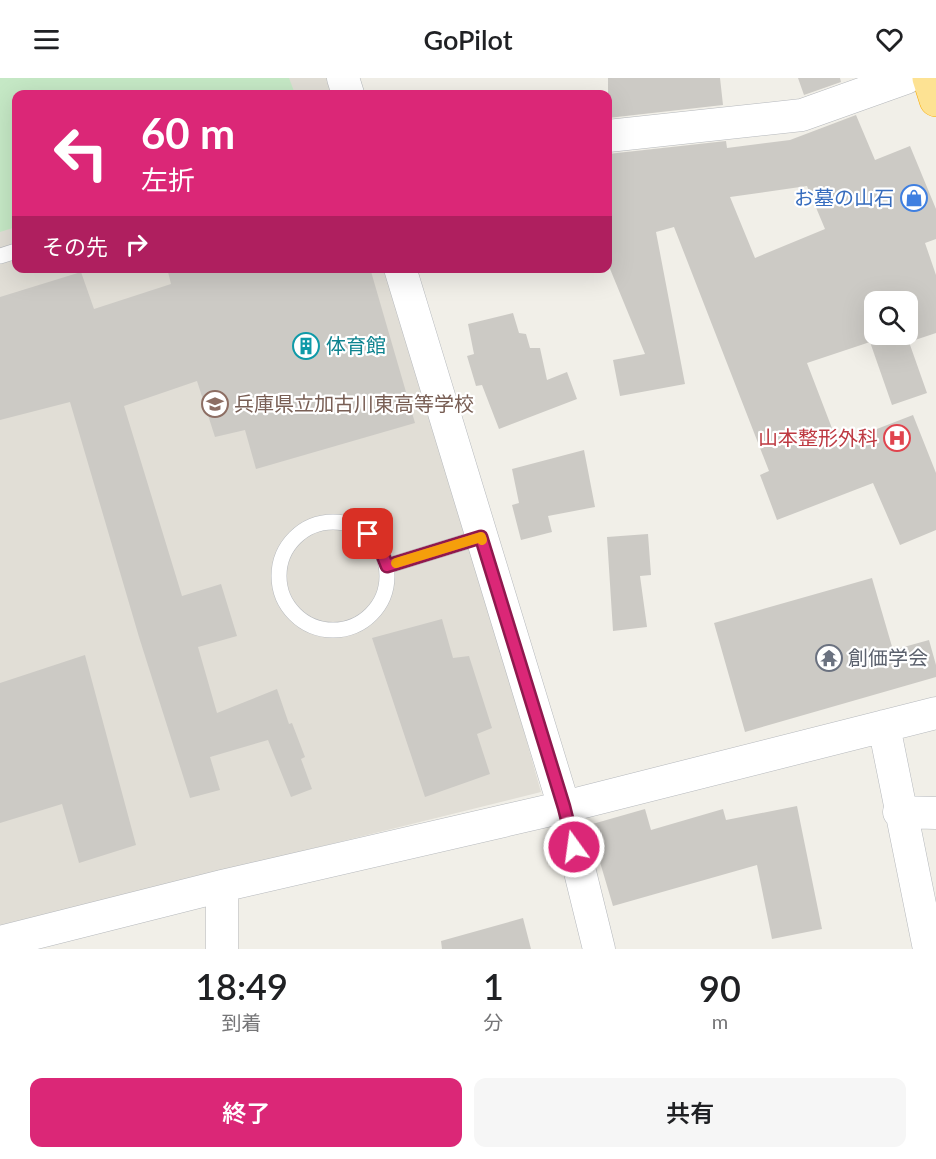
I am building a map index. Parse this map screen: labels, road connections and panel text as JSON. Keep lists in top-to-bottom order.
{
  "places": {
    "shop": ["お墓の山石"],
    "building": ["体育館"],
    "school or university": ["兵庫県立加古川東高等学校"],
    "hospital": ["山本整形外科"],
    "temple": ["創価学会"]
  },
  "page": {
    "header": "GoPilot",
    "turn": ["60 m", "左折"],
    "then": "その先",
    "eta": [
      "18:49",
      "到着",
      "1",
      "分",
      "90",
      "m"
    ],
    "buttons": ["終了", "共有"]
  }
}
